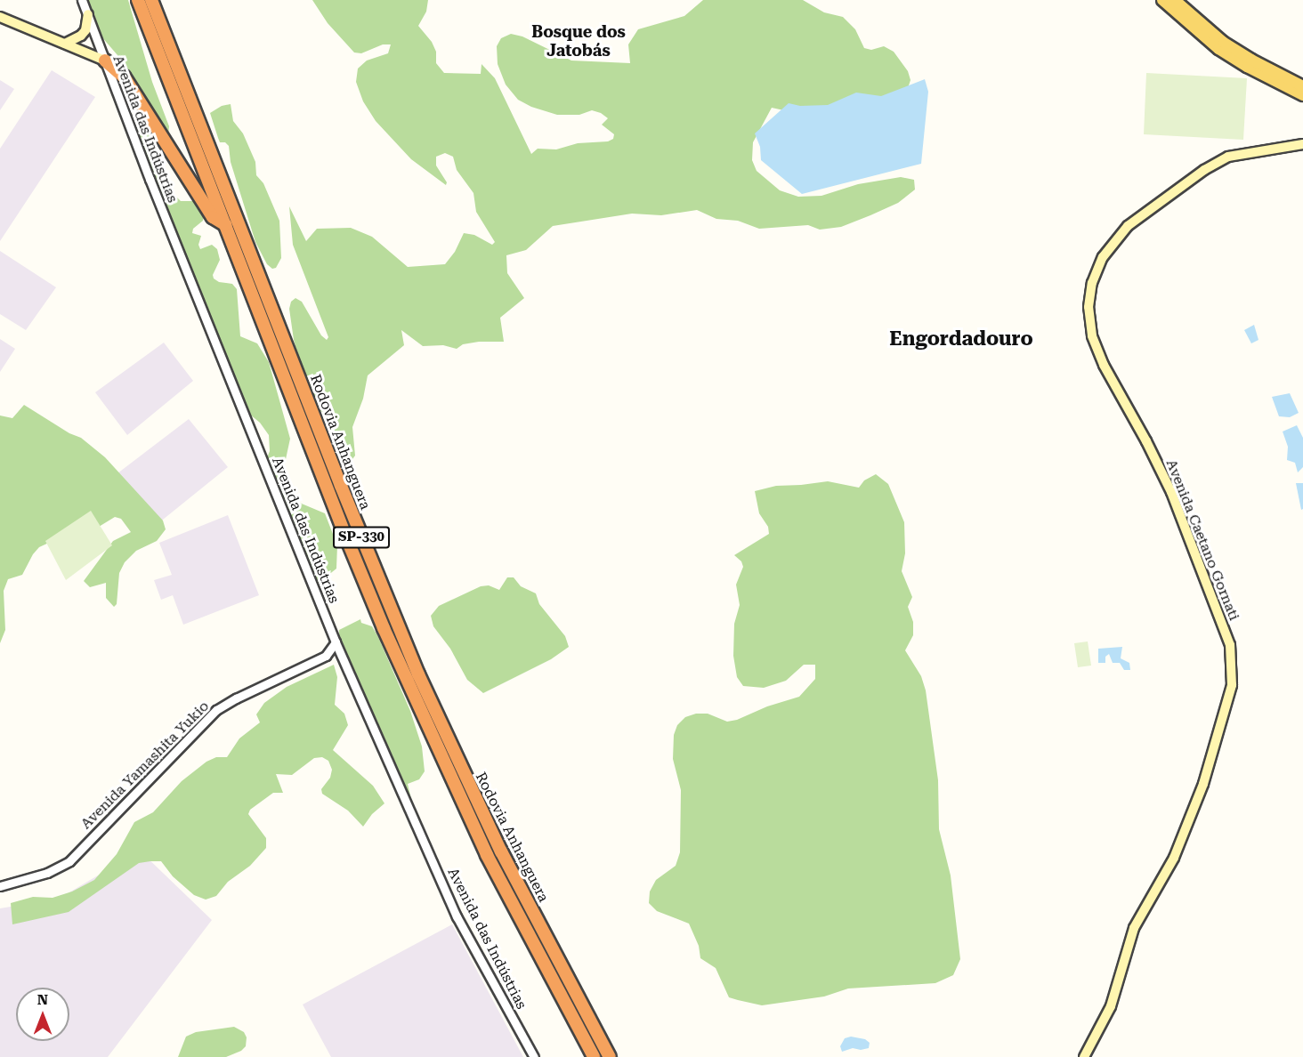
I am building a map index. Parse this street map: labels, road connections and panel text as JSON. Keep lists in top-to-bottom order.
{
  "streets": {
    "highway": ["Rodovia Anhanguera", "SP-330"],
    "main road": ["Avenida Caetano Gornati"],
    "street": ["Avenida das Indústrias", "Avenida Yamashita Yukio"]
  },
  "crossings": [
    ["Avenida das Indústrias", "Avenida Yamashita Yukio"]
  ],
  "districts": ["Bosque dos Jatobás", "Engordadouro"],
  "north": "top"
}
